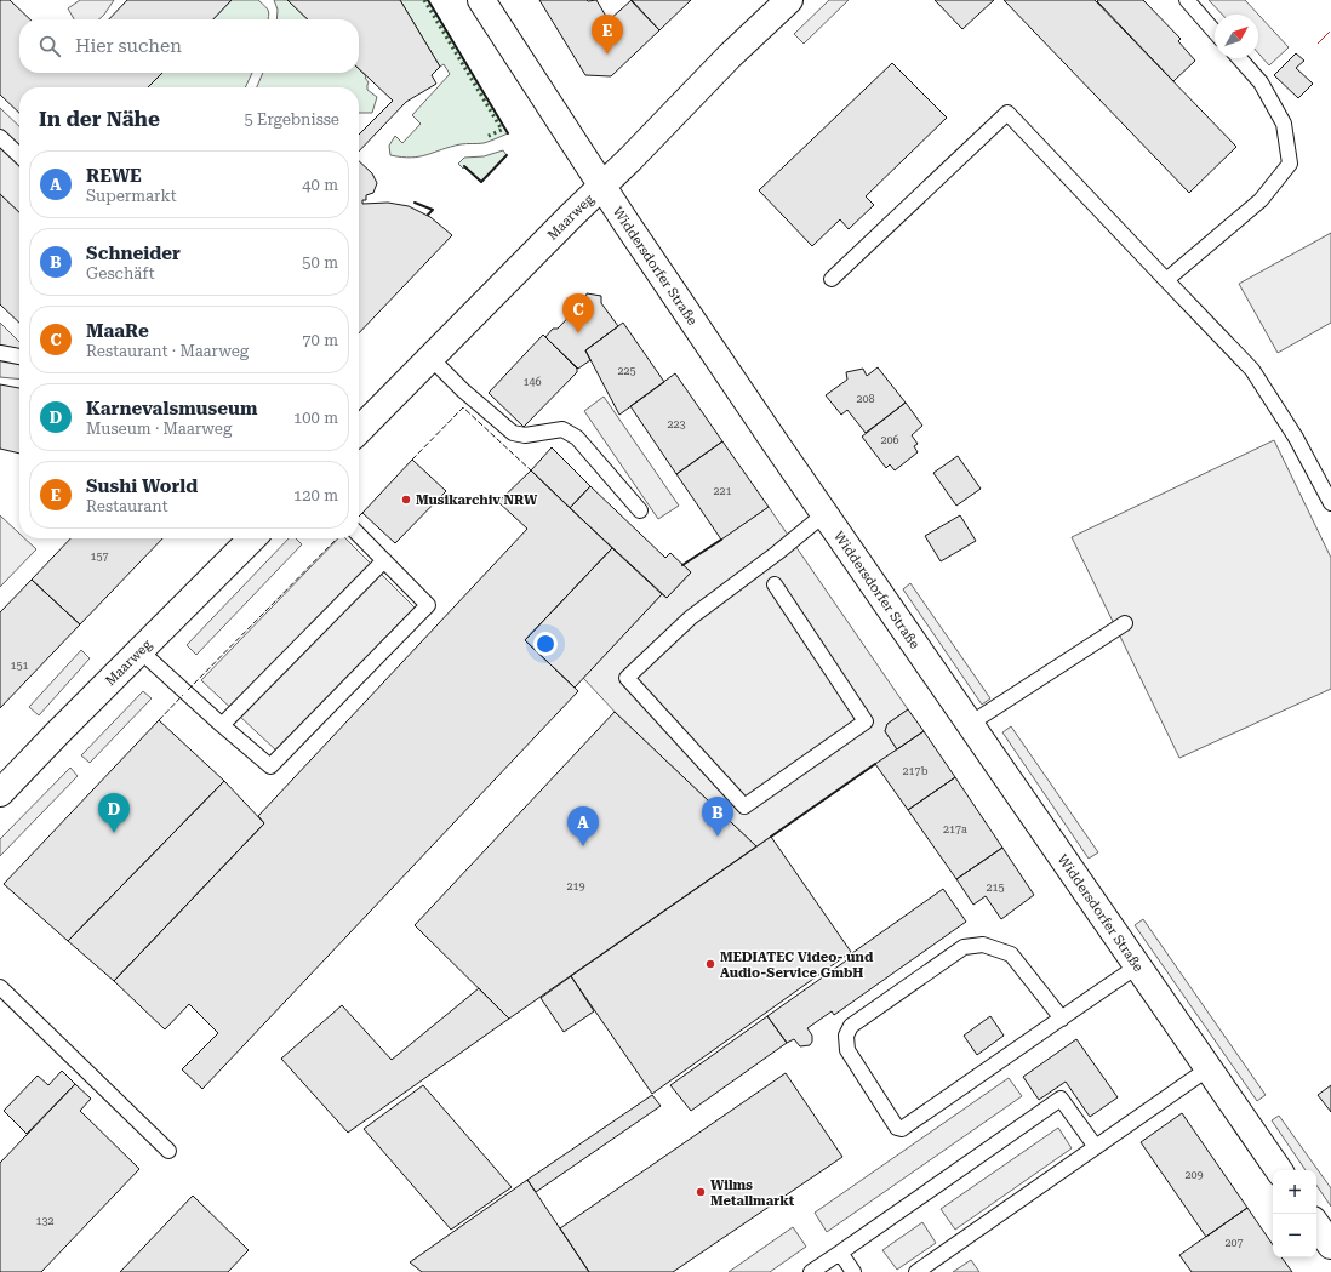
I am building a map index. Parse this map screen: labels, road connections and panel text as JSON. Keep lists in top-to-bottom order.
{
  "streets": {
    "main road": ["Maarweg", "Widdersdorfer Straße"]
  },
  "crossings": [
    ["Maarweg", "Widdersdorfer Straße"]
  ],
  "places": ["Musikarchiv NRW", "MEDIATEC Video- und Audio-Service GmbH", "Wilms Metallmarkt"],
  "house_numbers": [
    "225",
    "146",
    "208",
    "223",
    "206",
    "221",
    "157",
    "151",
    "217b",
    "217a",
    "219",
    "215",
    "209",
    "132",
    "207"
  ],
  "north": "top right",
  "page": {
    "pins": [
      "E",
      "C",
      "D",
      "B",
      "A"
    ],
    "search": "Hier suchen",
    "heading": ["In der Nähe", "5 Ergebnisse"],
    "list": [
      {
        "mark": "A",
        "name": "REWE",
        "note": "Supermarkt",
        "value": "40 m"
      },
      {
        "mark": "B",
        "name": "Schneider",
        "note": "Geschäft",
        "value": "50 m"
      },
      {
        "mark": "C",
        "name": "MaaRe",
        "note": "Restaurant · Maarweg",
        "value": "70 m"
      },
      {
        "mark": "D",
        "name": "Karnevalsmuseum",
        "note": "Museum · Maarweg",
        "value": "100 m"
      },
      {
        "mark": "E",
        "name": "Sushi World",
        "note": "Restaurant",
        "value": "120 m"
      }
    ],
    "map_buttons": ["+", "−"]
  }
}
